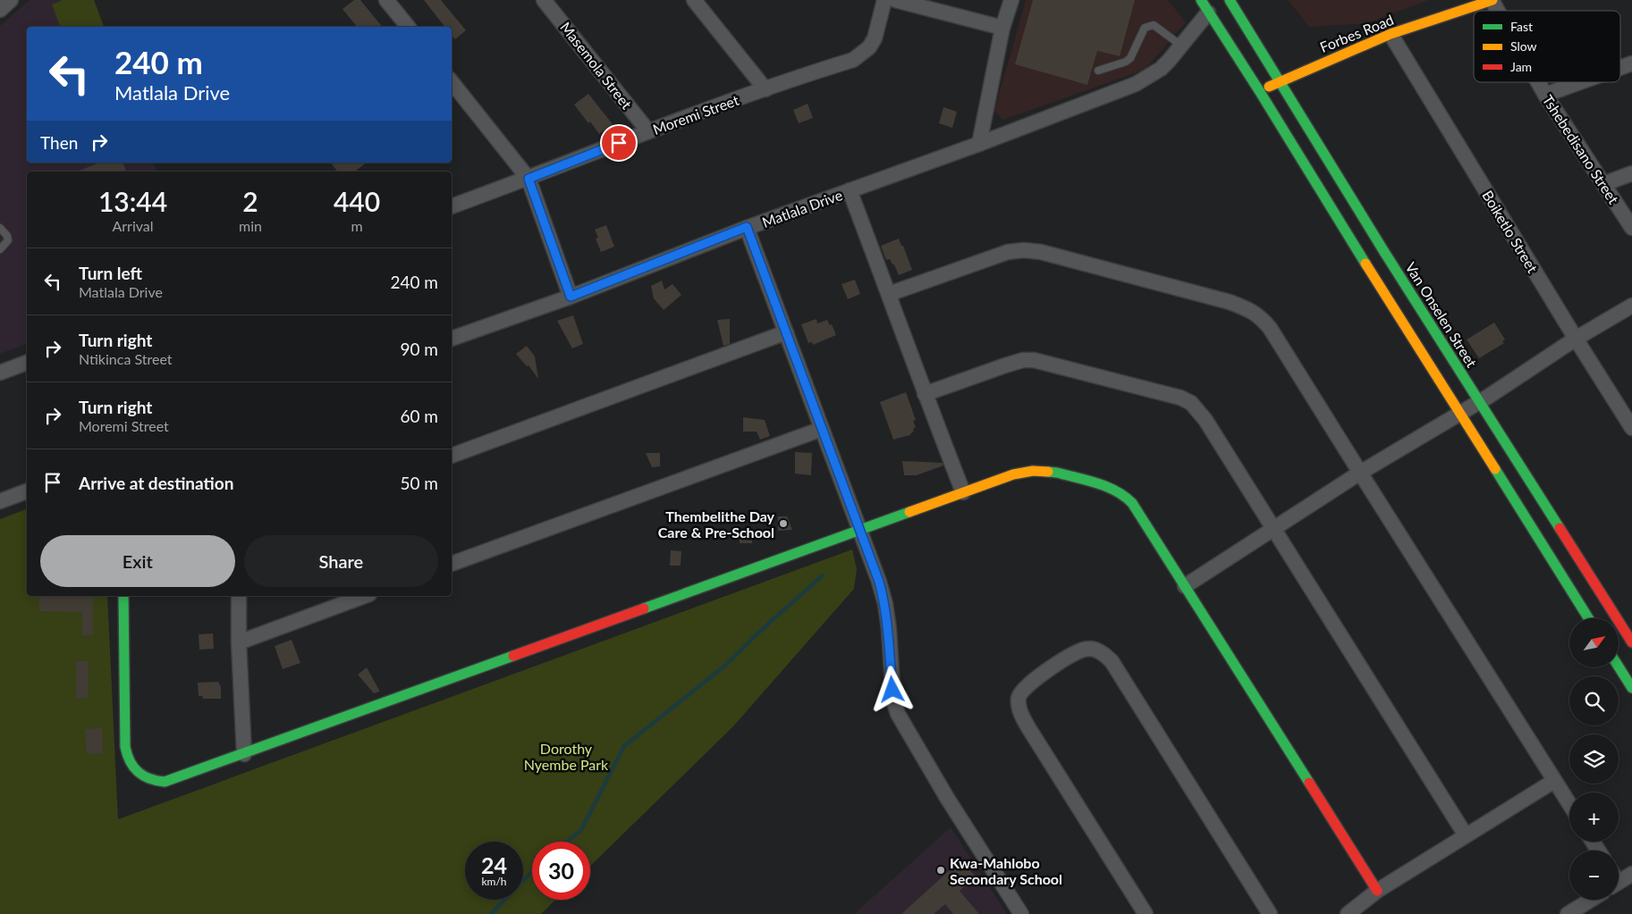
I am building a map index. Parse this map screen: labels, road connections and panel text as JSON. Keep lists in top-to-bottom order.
{
  "streets": {
    "street": [
      "Forbes Road",
      "Masemola Street",
      "Moremi Street",
      "Tshebedisano Street",
      "Matlala Drive",
      "Boiketlo Street",
      "Van Onselen Street"
    ]
  },
  "crossings": [
    ["Forbes Road", "Tshebedisano Street"],
    ["Forbes Road", "Boiketlo Street"],
    ["Forbes Road", "Van Onselen Street"],
    ["Masemola Street", "Moremi Street"]
  ],
  "parks": ["Dorothy Nyembe Park"],
  "places": ["Thembelithe Day Care & Pre-School", "Kwa-Mahlobo Secondary School"],
  "legend": ["Fast", "Slow", "Jam"],
  "north": "top right",
  "page": {
    "turn": ["240 m", "Matlala Drive"],
    "then": "Then",
    "eta": [
      "13:44",
      "Arrival",
      "2",
      "min",
      "440",
      "m"
    ],
    "list": [
      {
        "name": "Turn left",
        "note": "Matlala Drive",
        "value": "240 m"
      },
      {
        "name": "Turn right",
        "note": "Ntikinca Street",
        "value": "90 m"
      },
      {
        "name": "Turn right",
        "note": "Moremi Street",
        "value": "60 m"
      },
      {
        "name": "Arrive at destination",
        "value": "50 m"
      }
    ],
    "buttons": ["Exit", "Share"],
    "map_buttons": ["+", "−"],
    "speed": "24 km/h",
    "limit": "30"
  }
}
